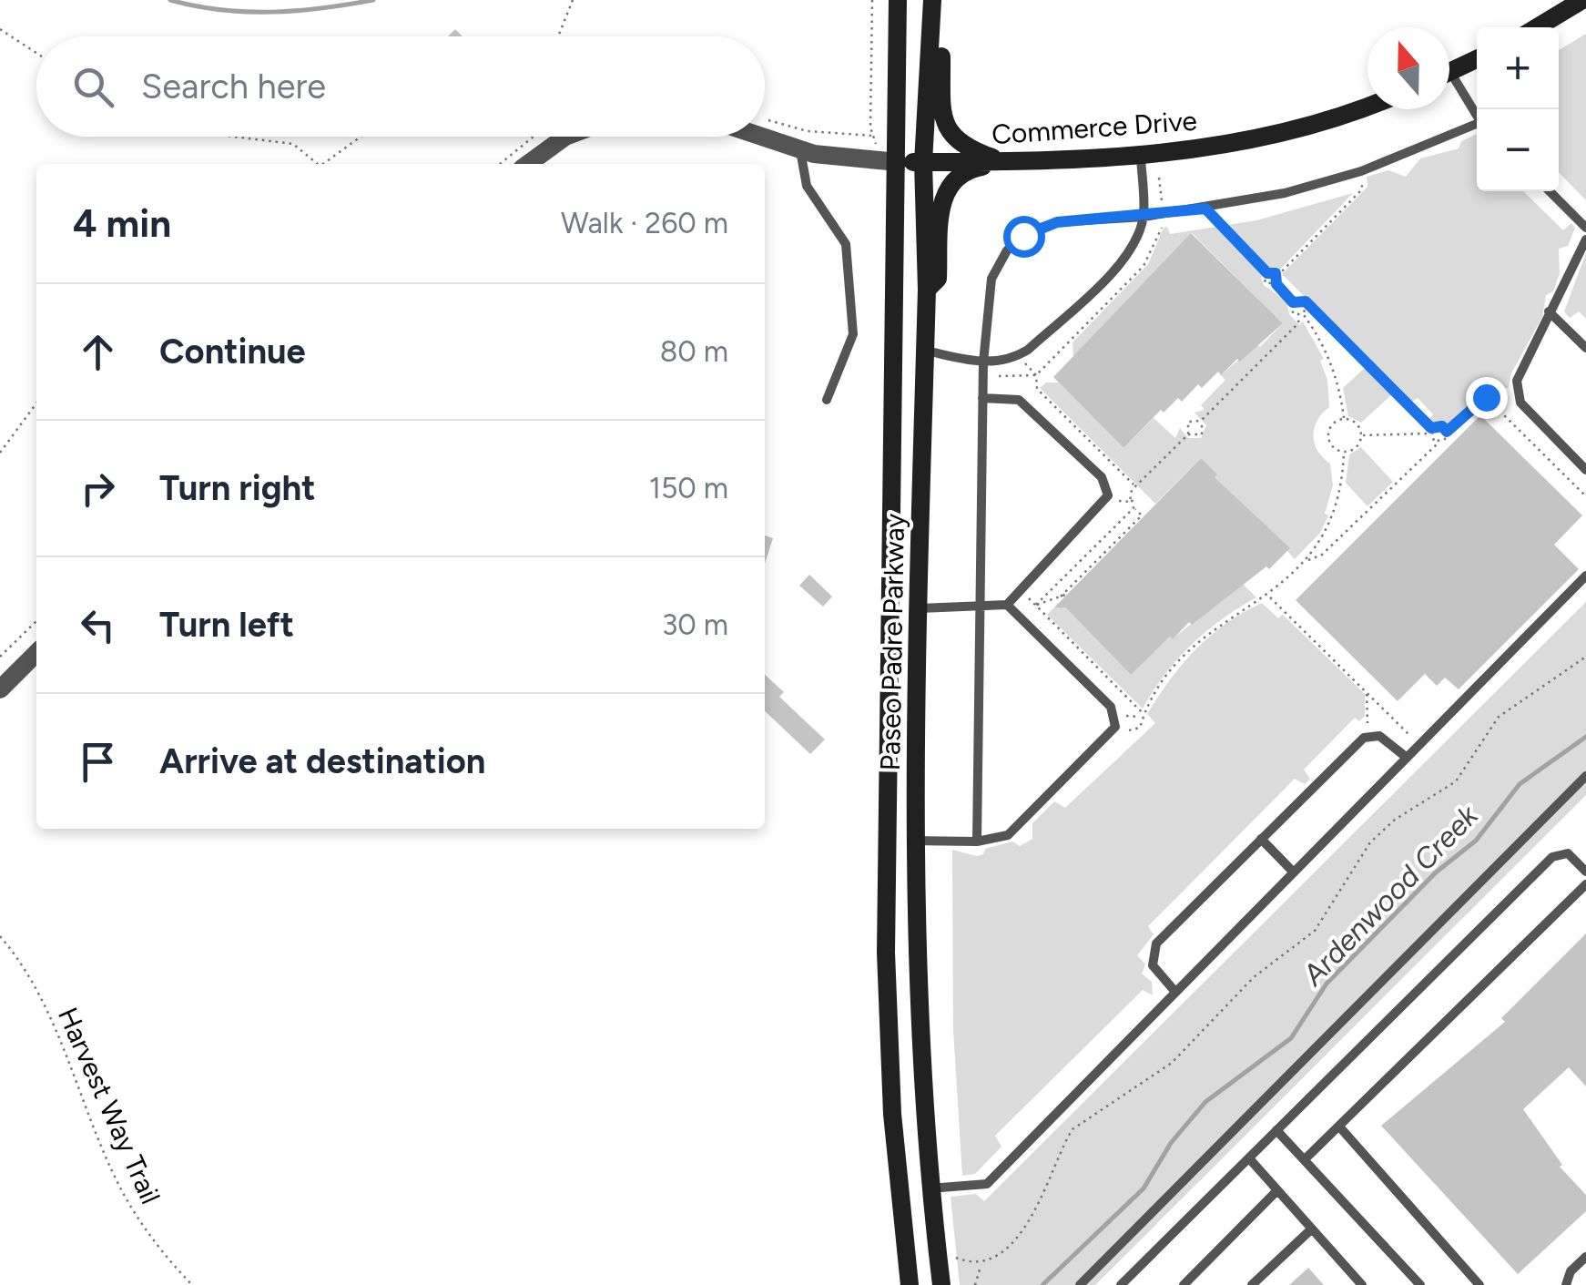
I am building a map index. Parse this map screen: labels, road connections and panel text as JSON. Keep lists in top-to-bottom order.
{
  "streets": {
    "main road": ["Commerce Drive", "Paseo Padre Parkway"],
    "path": ["Harvest Way Trail"]
  },
  "crossings": [
    ["Commerce Drive", "Paseo Padre Parkway"]
  ],
  "water": ["Ardenwood Creek"],
  "north": "top",
  "page": {
    "map_buttons": ["+", "−"],
    "search": "Search here",
    "heading": ["4 min", "Walk · 260 m"],
    "list": [
      ["Continue", "80 m"],
      ["Turn right", "150 m"],
      ["Turn left", "30 m"],
      "Arrive at destination"
    ]
  }
}
